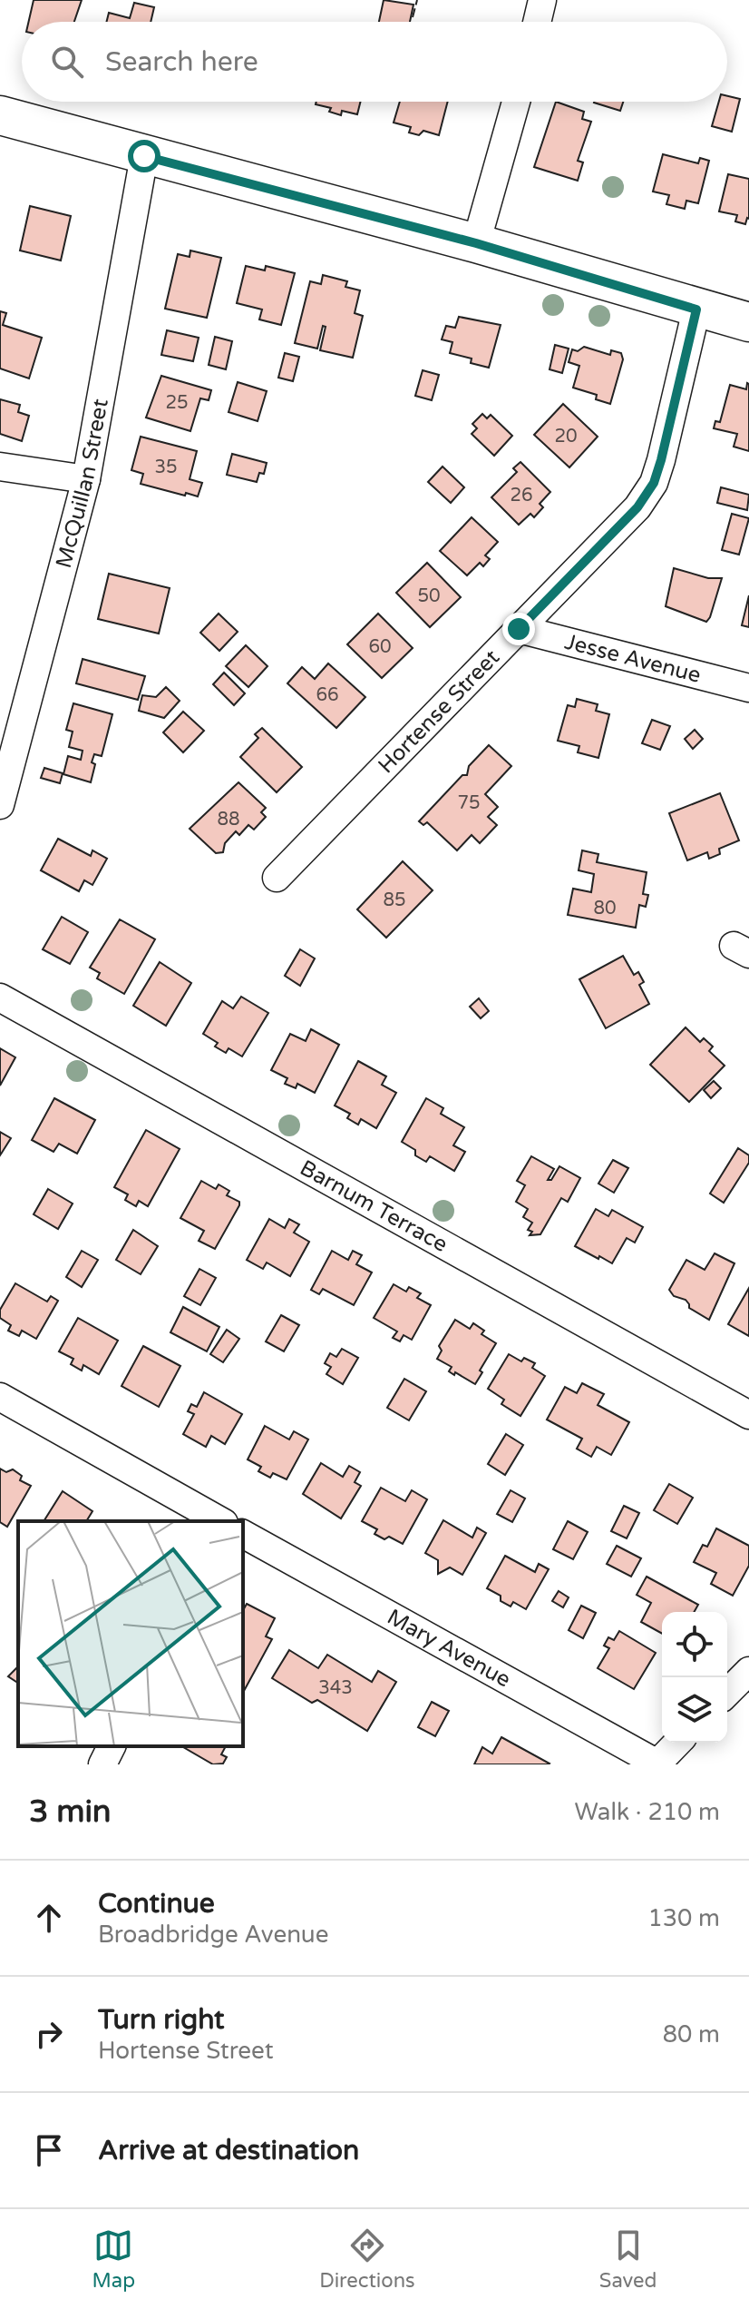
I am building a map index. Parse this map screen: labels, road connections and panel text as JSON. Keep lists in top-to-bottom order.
{
  "streets": {
    "street": [
      "McQuillan Street",
      "Jesse Avenue",
      "Hortense Street",
      "Barnum Terrace",
      "Mary Avenue"
    ]
  },
  "crossings": [
    ["Jesse Avenue", "Hortense Street"]
  ],
  "house_numbers": [
    "25",
    "20",
    "35",
    "26",
    "50",
    "60",
    "66",
    "75",
    "88",
    "85",
    "80",
    "343"
  ],
  "page": {
    "search": "Search here",
    "heading": ["3 min", "Walk · 210 m"],
    "list": [
      ["Continue", "Broadbridge Avenue", "130 m"],
      ["Turn right", "Hortense Street", "80 m"],
      "Arrive at destination"
    ],
    "nav": ["Map", "Directions", "Saved"]
  }
}
